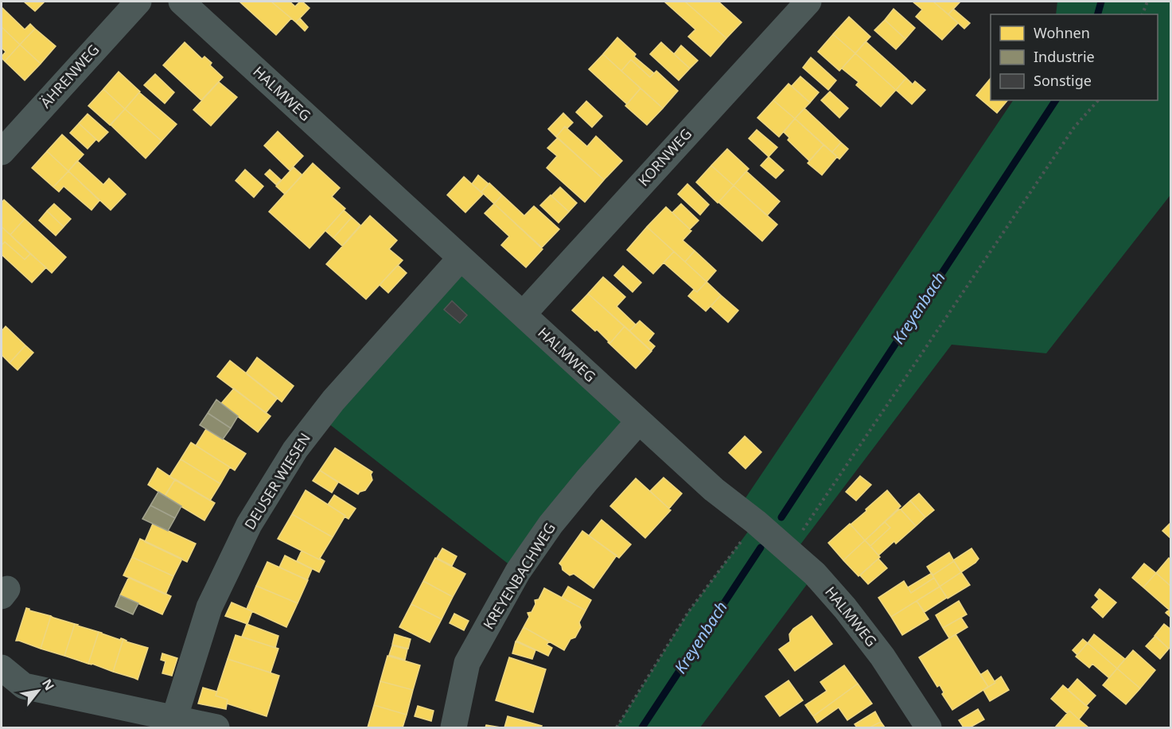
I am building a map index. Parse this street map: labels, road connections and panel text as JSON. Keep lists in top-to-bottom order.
{
  "streets": {
    "street": [
      "ÄHRENWEG",
      "HALMWEG",
      "KORNWEG",
      "DEUSER WIESEN",
      "KREYENBACHWEG"
    ]
  },
  "crossings": [
    ["HALMWEG", "KORNWEG"],
    ["HALMWEG", "DEUSER WIESEN"],
    ["HALMWEG", "KREYENBACHWEG"]
  ],
  "water": ["Kreyenbach"],
  "legend": ["Wohnen", "Industrie", "Sonstige"],
  "north": "top right"
}
